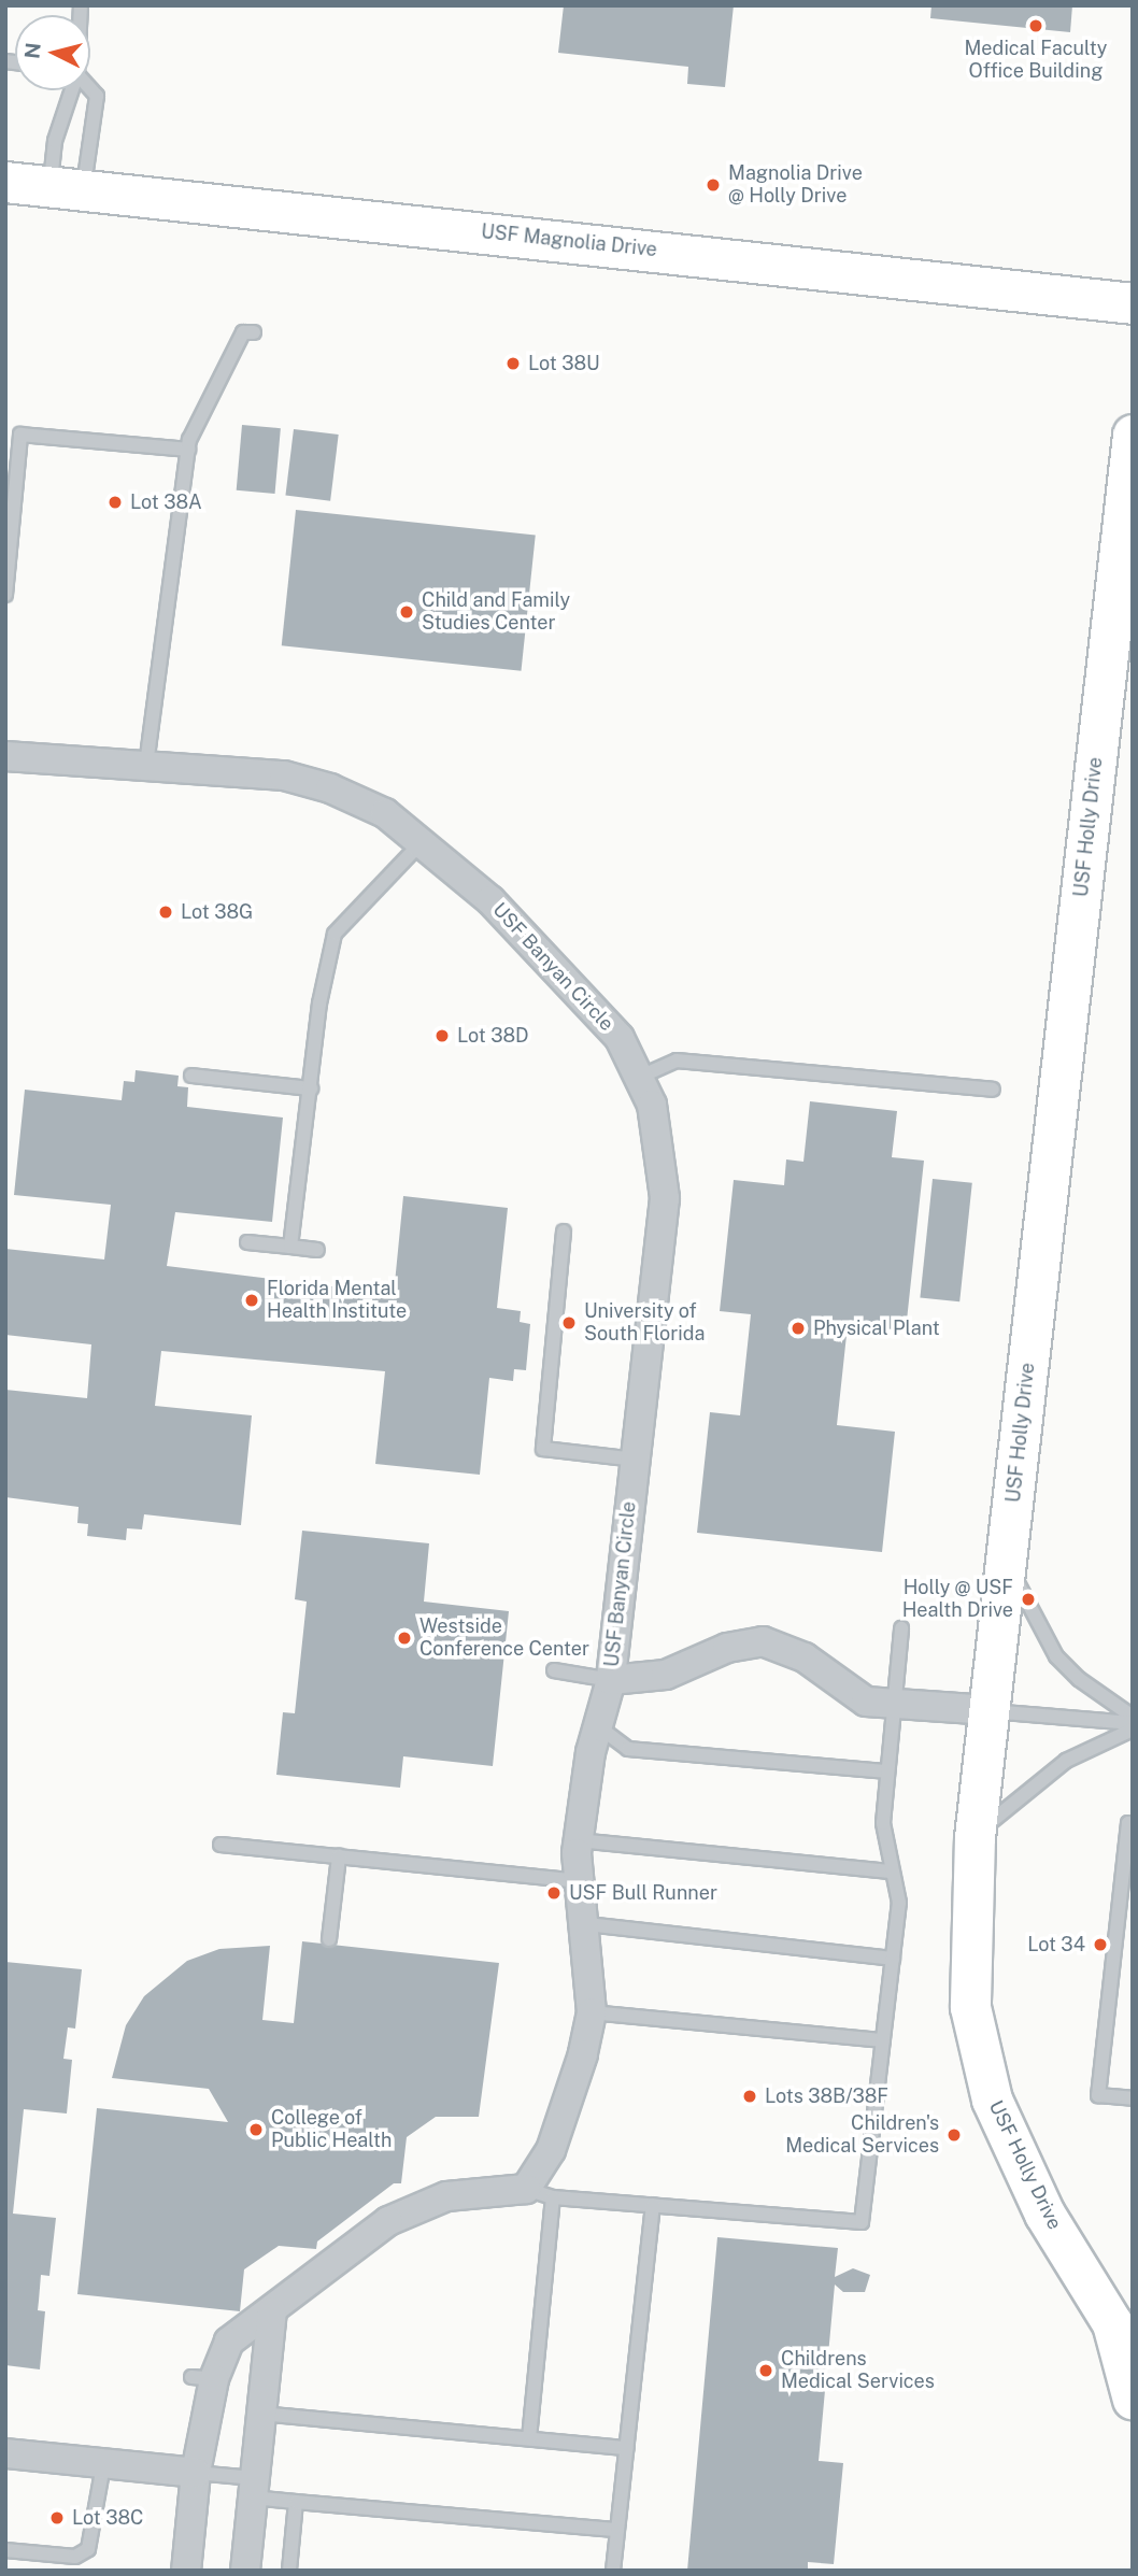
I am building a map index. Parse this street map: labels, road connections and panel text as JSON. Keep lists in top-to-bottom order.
{
  "streets": {
    "street": ["USF Magnolia Drive", "USF Holly Drive", "USF Banyan Circle"]
  },
  "crossings": [
    ["USF Holly Drive", "USF Banyan Circle"]
  ],
  "places": [
    "Medical Faculty Office Building",
    "Magnolia Drive @ Holly Drive",
    "Lot 38U",
    "Lot 38A",
    "Child and Family Studies Center",
    "Lot 38G",
    "Lot 38D",
    "Florida Mental Health Institute",
    "University of South Florida",
    "Physical Plant",
    "Holly @ USF Health Drive",
    "Westside Conference Center",
    "USF Bull Runner",
    "Lot 34",
    "Lots 38B/38F",
    "College of Public Health",
    "Children's Medical Services",
    "Childrens Medical Services",
    "Lot 38C"
  ],
  "north": "left"
}
